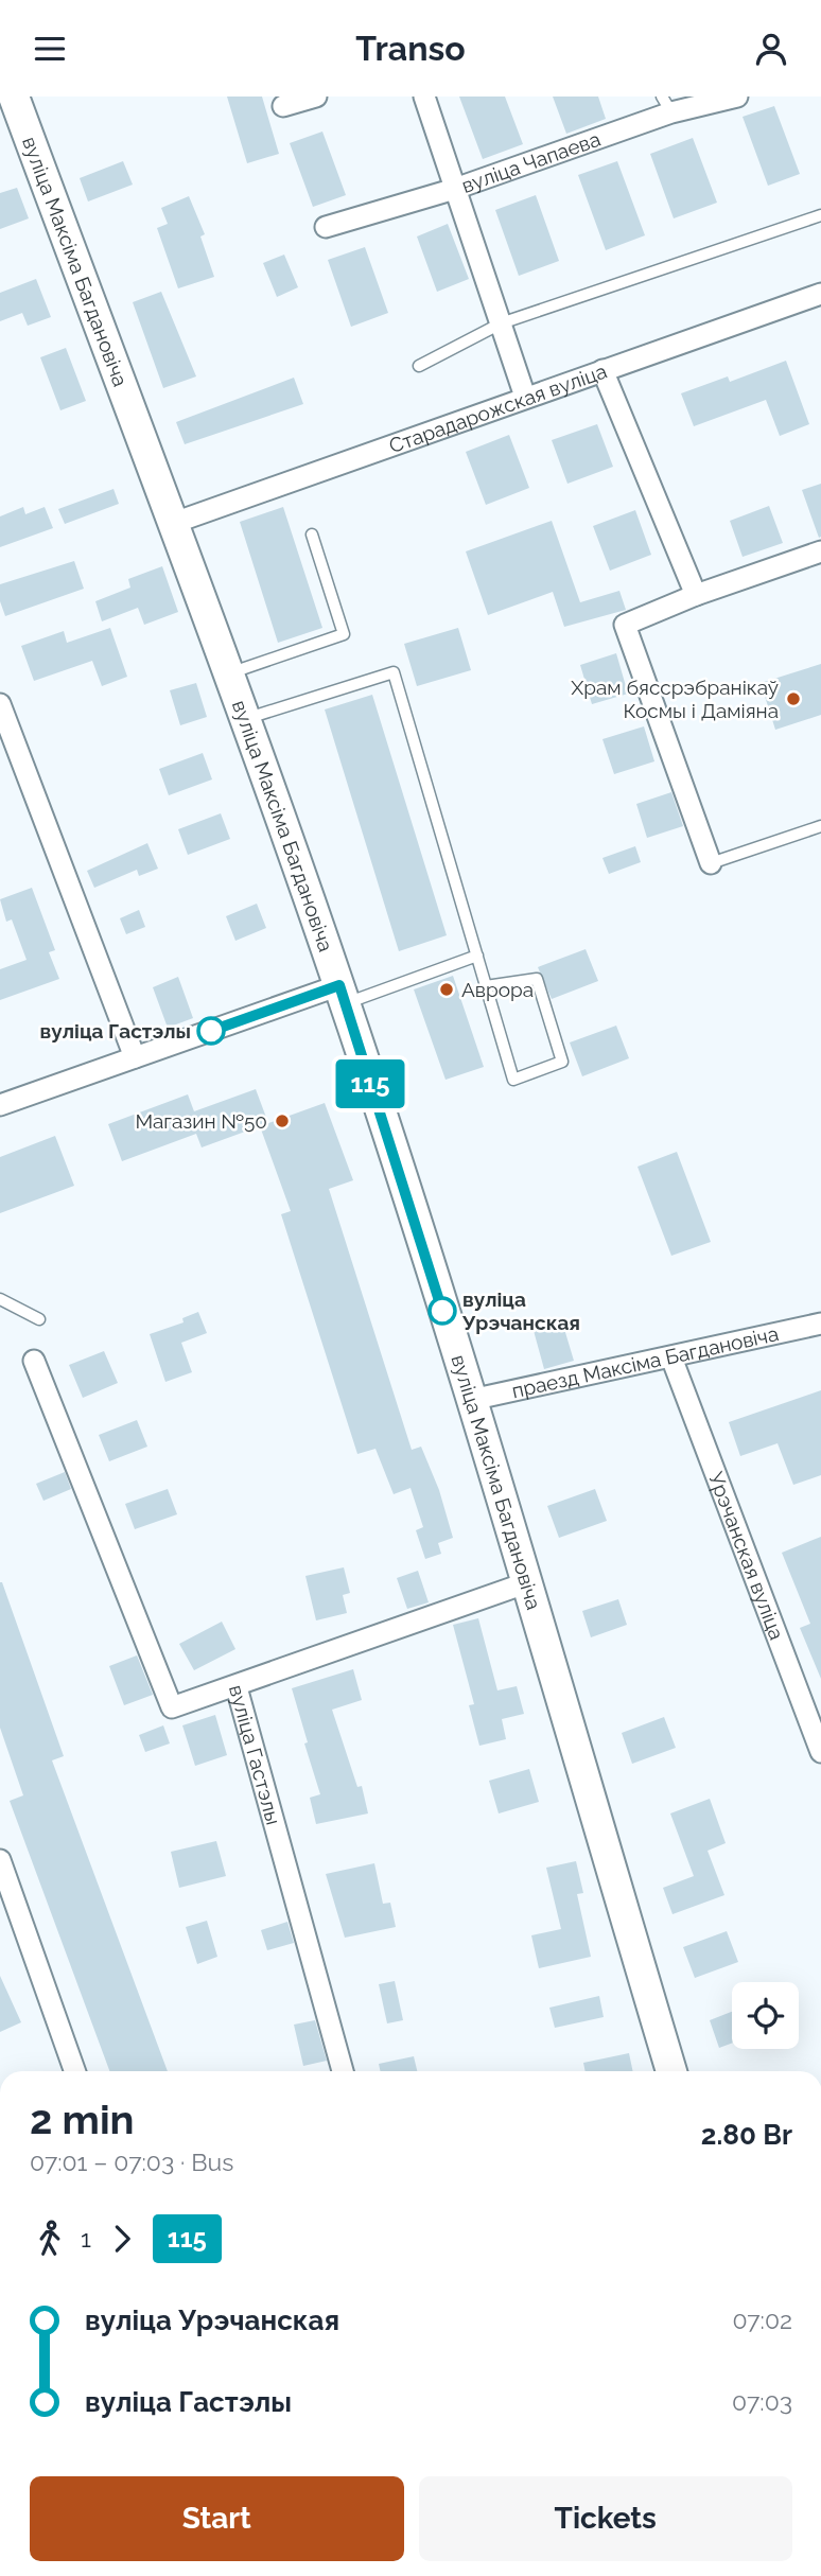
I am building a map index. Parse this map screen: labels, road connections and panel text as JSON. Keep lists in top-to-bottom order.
{
  "streets": {
    "main road": ["вуліца Максіма Багдановіча"],
    "street": [
      "вуліца Чапаева",
      "Старадарожская вуліца",
      "праезд Максіма Багдановіча",
      "Урэчанская вуліца",
      "вуліца Гастэлы"
    ]
  },
  "crossings": [
    ["вуліца Максіма Багдановіча", "Старадарожская вуліца"],
    ["вуліца Максіма Багдановіча", "праезд Максіма Багдановіча"],
    ["праезд Максіма Багдановіча", "Урэчанская вуліца"]
  ],
  "places": [
    "Храм бяссрэбранікаў Космы і Даміяна",
    "Аврора",
    "вуліца Гастэлы",
    "Магазин №50",
    "вуліца Урэчанская"
  ],
  "lines": ["bus line 115"],
  "page": {
    "header": "Transo",
    "on_map": "115",
    "heading": ["2 min", "07:01 – 07:03 · Bus", "2.80 Br"],
    "legs": ["1", "115"],
    "list": [
      {
        "name": "вуліца Урэчанская",
        "value": "07:02"
      },
      {
        "name": "вуліца Гастэлы",
        "value": "07:03"
      }
    ],
    "buttons": ["Start", "Tickets"]
  }
}
